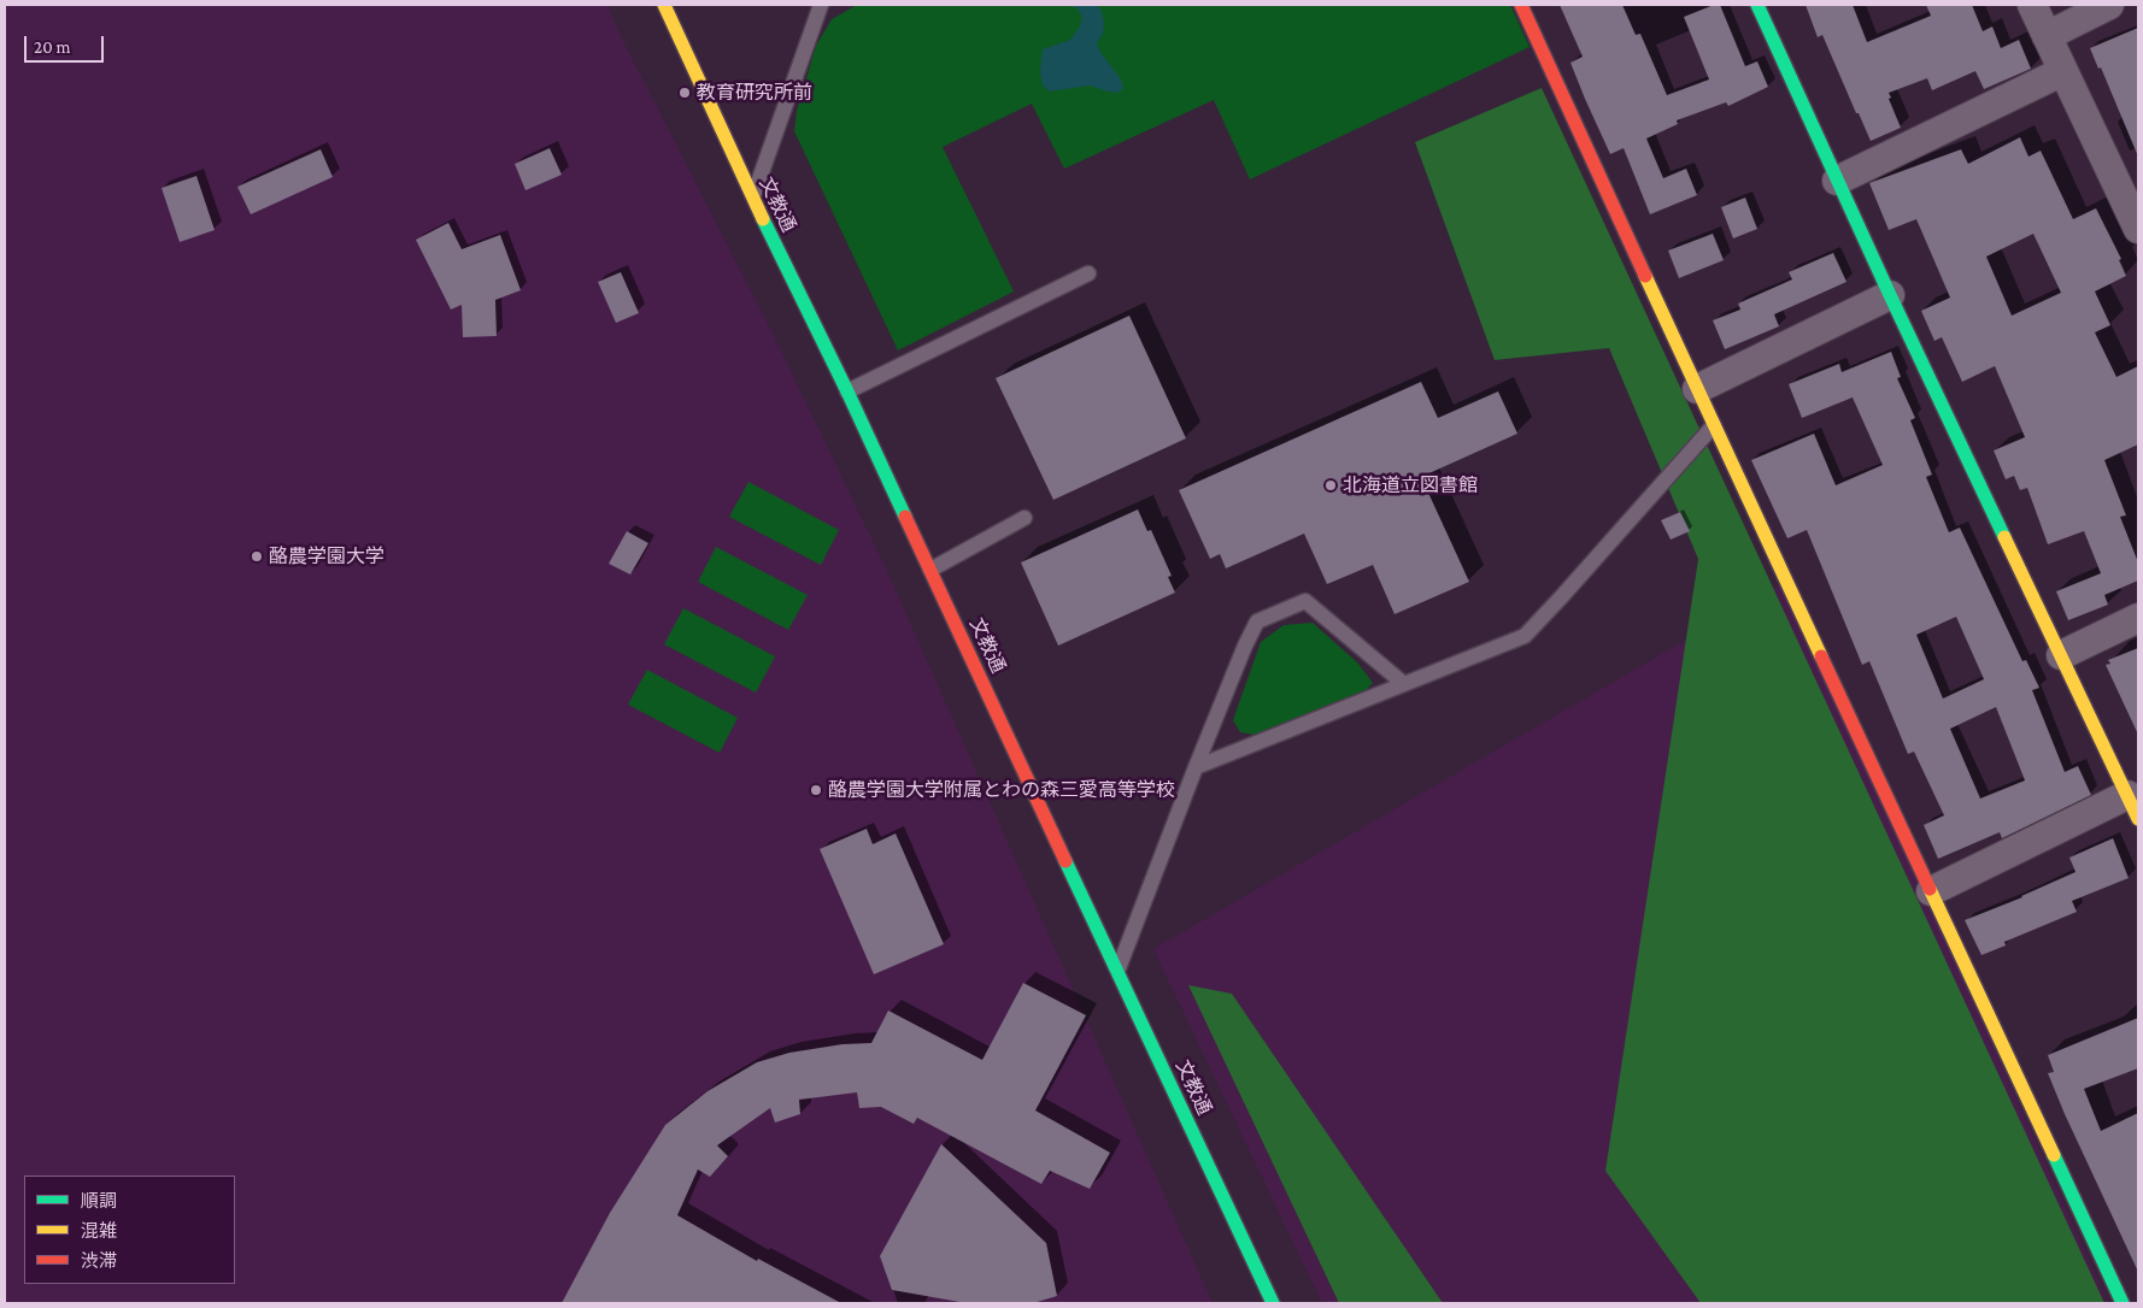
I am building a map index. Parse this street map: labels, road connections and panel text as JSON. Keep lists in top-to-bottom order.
{
  "streets": {
    "street": ["文教通"]
  },
  "places": [
    "教育研究所前",
    "北海道立図書館",
    "酪農学園大学",
    "酪農学園大学附属とわの森三愛高等学校"
  ],
  "legend": ["順調", "混雑", "渋滞"],
  "scale_bar": "20 m"
}
